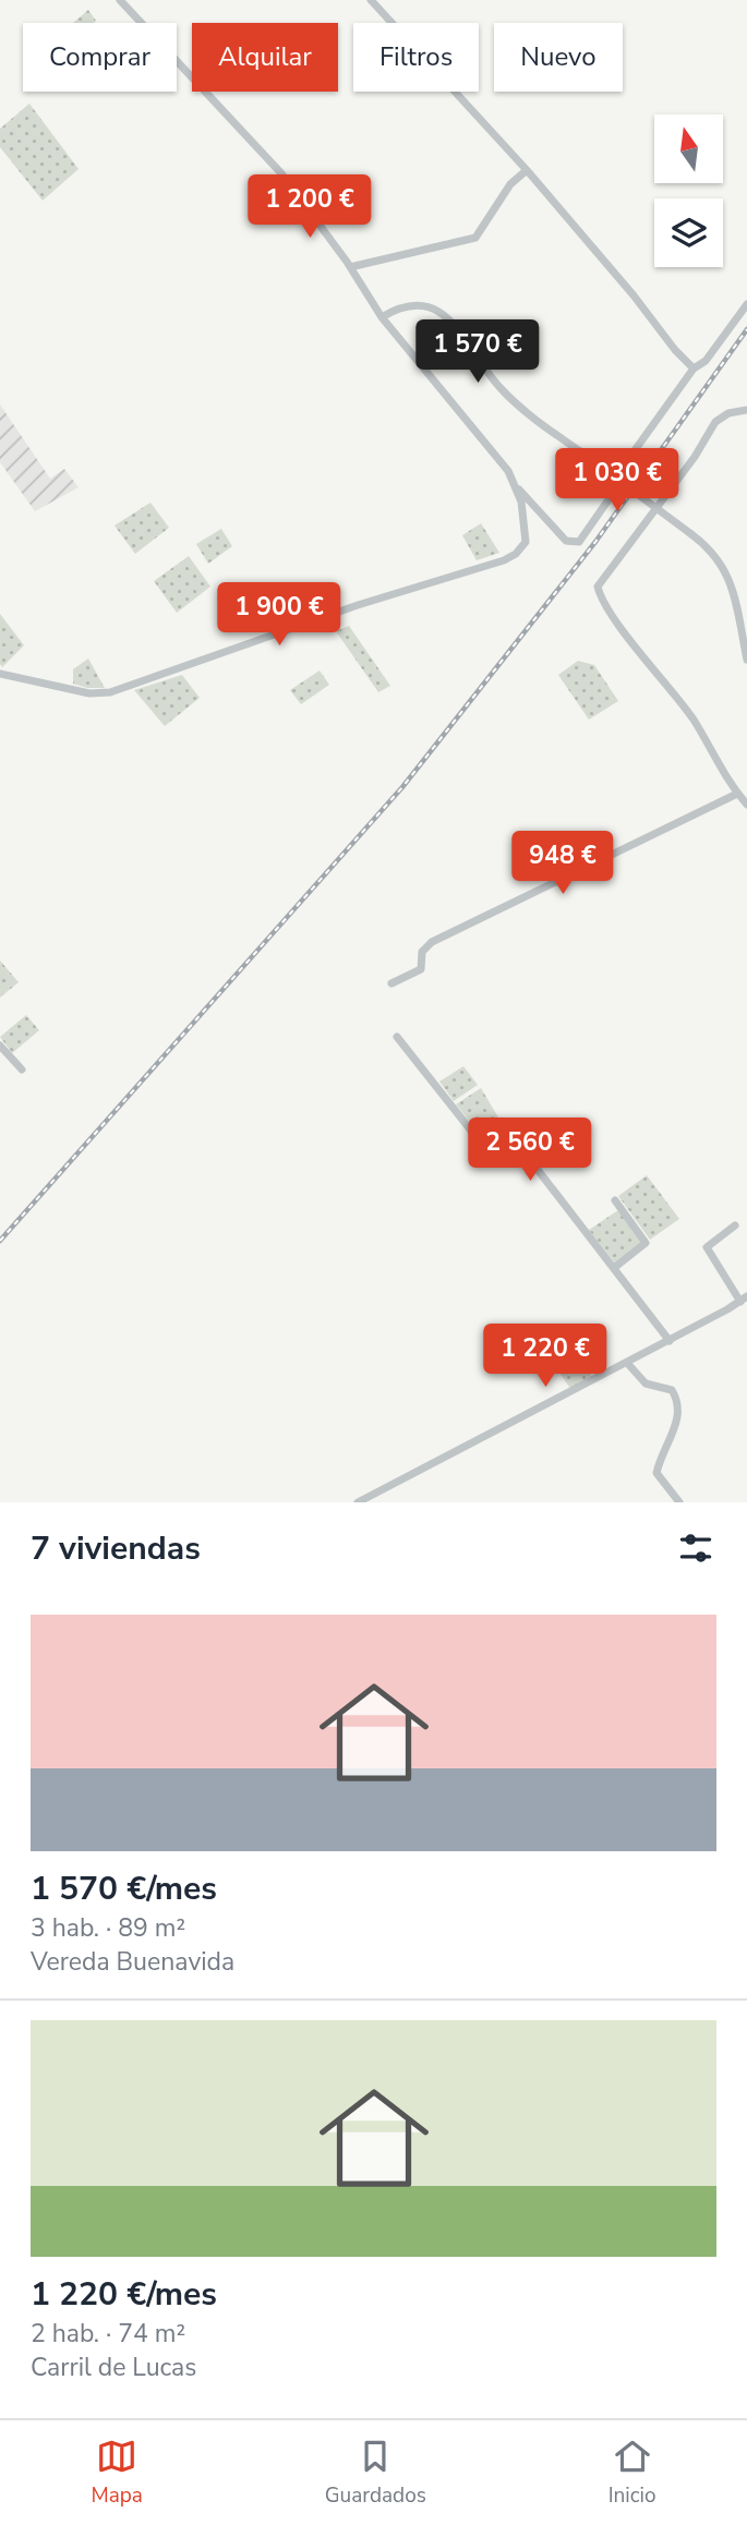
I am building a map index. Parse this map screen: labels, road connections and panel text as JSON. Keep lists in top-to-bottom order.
{
  "north": "top",
  "page": {
    "chip": [
      "Comprar",
      "Alquilar",
      "Filtros",
      "Nuevo"
    ],
    "price": [
      "1 200 €",
      "1 570 €",
      "1 030 €",
      "1 900 €",
      "948 €",
      "2 560 €",
      "1 220 €"
    ],
    "heading": "7 viviendas",
    "list": [
      {
        "name": "1 570 €/mes",
        "note": "3 hab. · 89 m² · Vereda Buenavida"
      },
      {
        "name": "1 220 €/mes",
        "note": "2 hab. · 74 m² · Carril de Lucas"
      }
    ],
    "tabs": ["Mapa", "Guardados", "Inicio"]
  }
}
